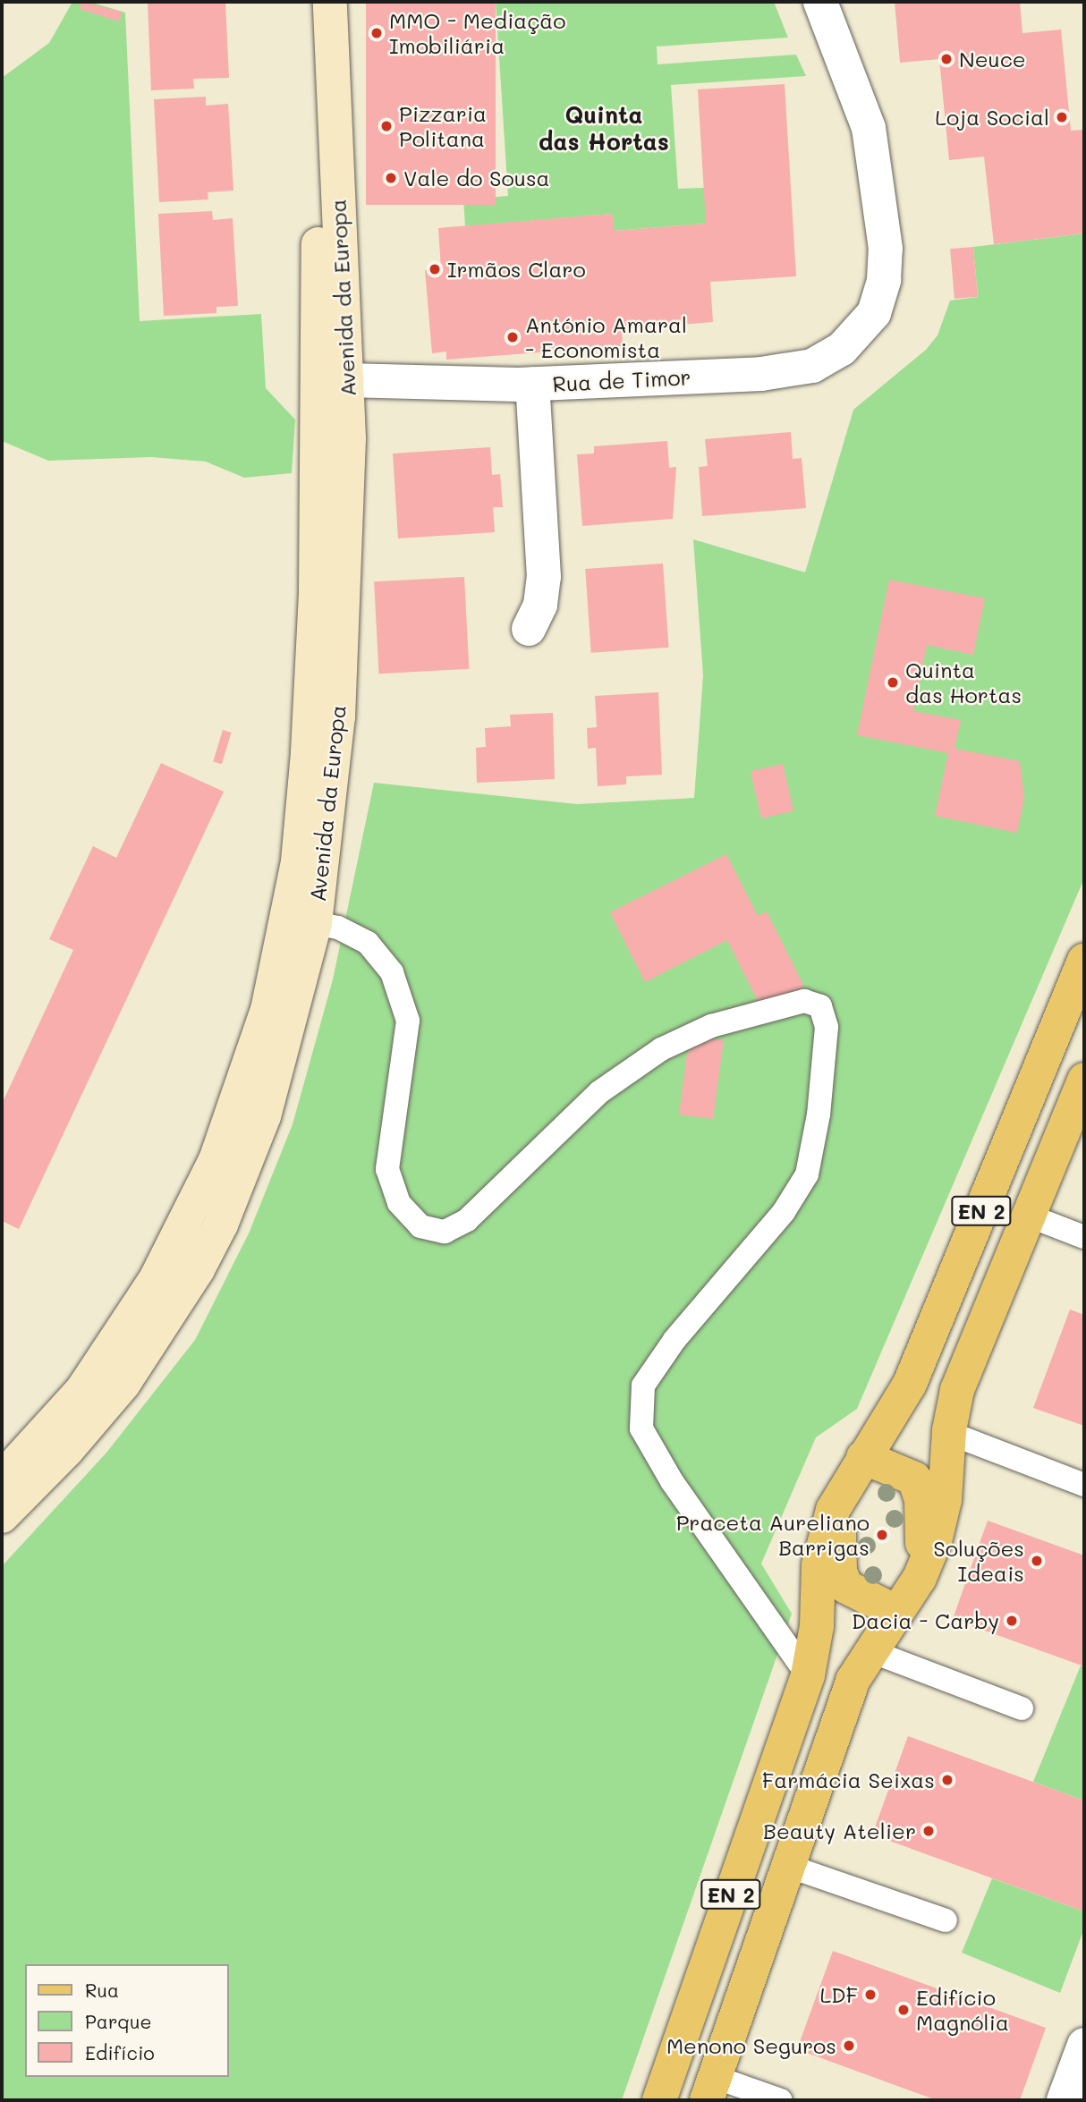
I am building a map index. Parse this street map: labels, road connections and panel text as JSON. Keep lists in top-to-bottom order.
{
  "streets": {
    "main road": ["Avenida da Europa", "EN 2"],
    "street": ["Rua de Timor"]
  },
  "crossings": [
    ["Avenida da Europa", "Rua de Timor"]
  ],
  "districts": ["Quinta das Hortas"],
  "places": [
    "MMO - Mediação Imobiliária",
    "Neuce",
    "Loja Social",
    "Pizzaria Politana",
    "Vale do Sousa",
    "Irmãos Claro",
    "António Amaral - Economista",
    "Quinta das Hortas",
    "Praceta Aureliano Barrigas",
    "Soluções Ideais",
    "Dacia - Carby",
    "Farmácia Seixas",
    "Beauty Atelier",
    "LDF",
    "Edifício Magnólia",
    "Menono Seguros"
  ],
  "legend": ["Rua", "Parque", "Edifício"]
}
